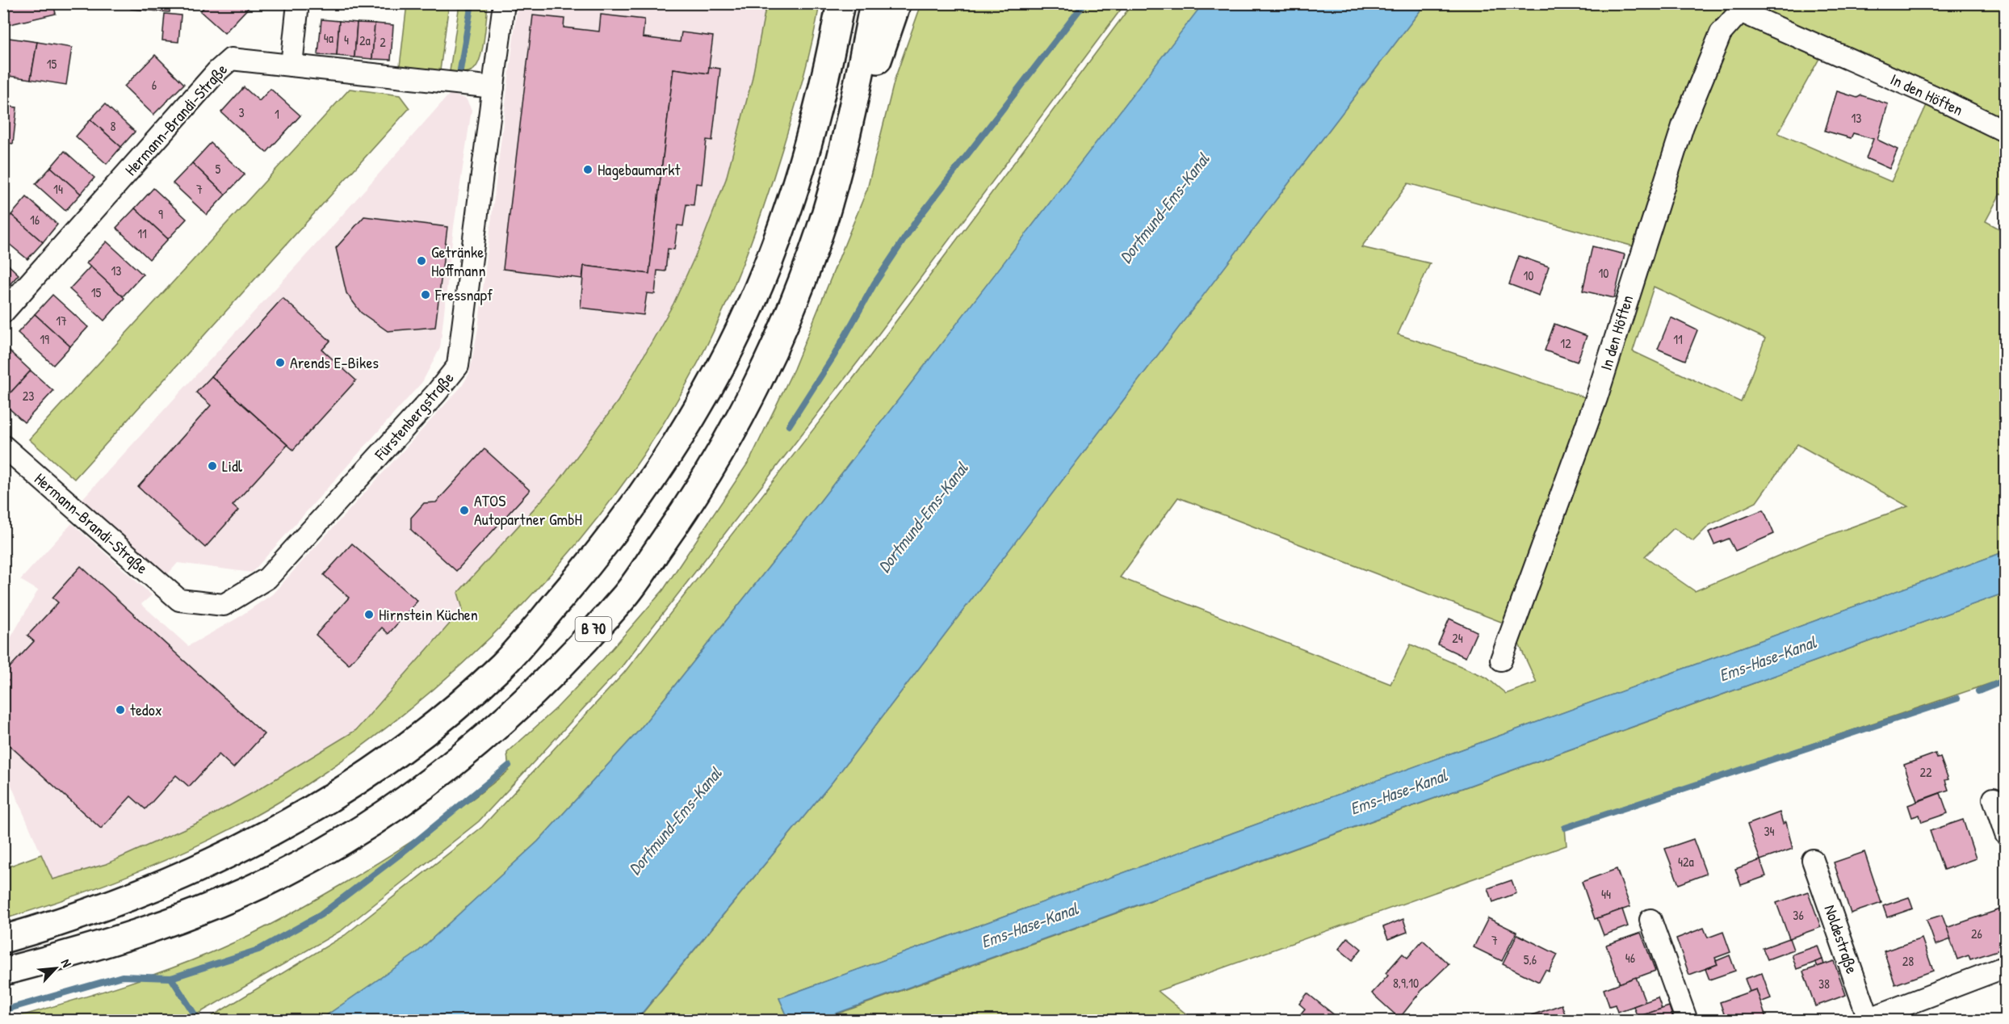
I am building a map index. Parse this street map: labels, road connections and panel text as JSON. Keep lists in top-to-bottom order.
{
  "streets": {
    "highway": ["B 70"],
    "street": [
      "In den Höften",
      "Hermann-Brandi-Straße",
      "Fürstenbergstraße",
      "Noldestraße"
    ]
  },
  "crossings": [
    ["Hermann-Brandi-Straße", "Fürstenbergstraße"]
  ],
  "water": ["Dortmund-Ems-Kanal", "Ems-Hase-Kanal"],
  "places": [
    "Hagebaumarkt",
    "Getränke Hoffmann",
    "Fressnapf",
    "Arends E-Bikes",
    "Lidl",
    "ATOS Autopartner GmbH",
    "Hirnstein Küchen",
    "tedox"
  ],
  "house_numbers": [
    "4a",
    "4",
    "2a",
    "2",
    "15",
    "6",
    "3",
    "1",
    "13",
    "8",
    "5",
    "14",
    "7",
    "9",
    "16",
    "11",
    "13",
    "10",
    "10",
    "15",
    "17",
    "19",
    "11",
    "12",
    "23",
    "24",
    "22",
    "34",
    "42a",
    "44",
    "36",
    "26",
    "7",
    "46",
    "5,6",
    "28",
    "8,9,10",
    "38"
  ],
  "north": "top right"
}
